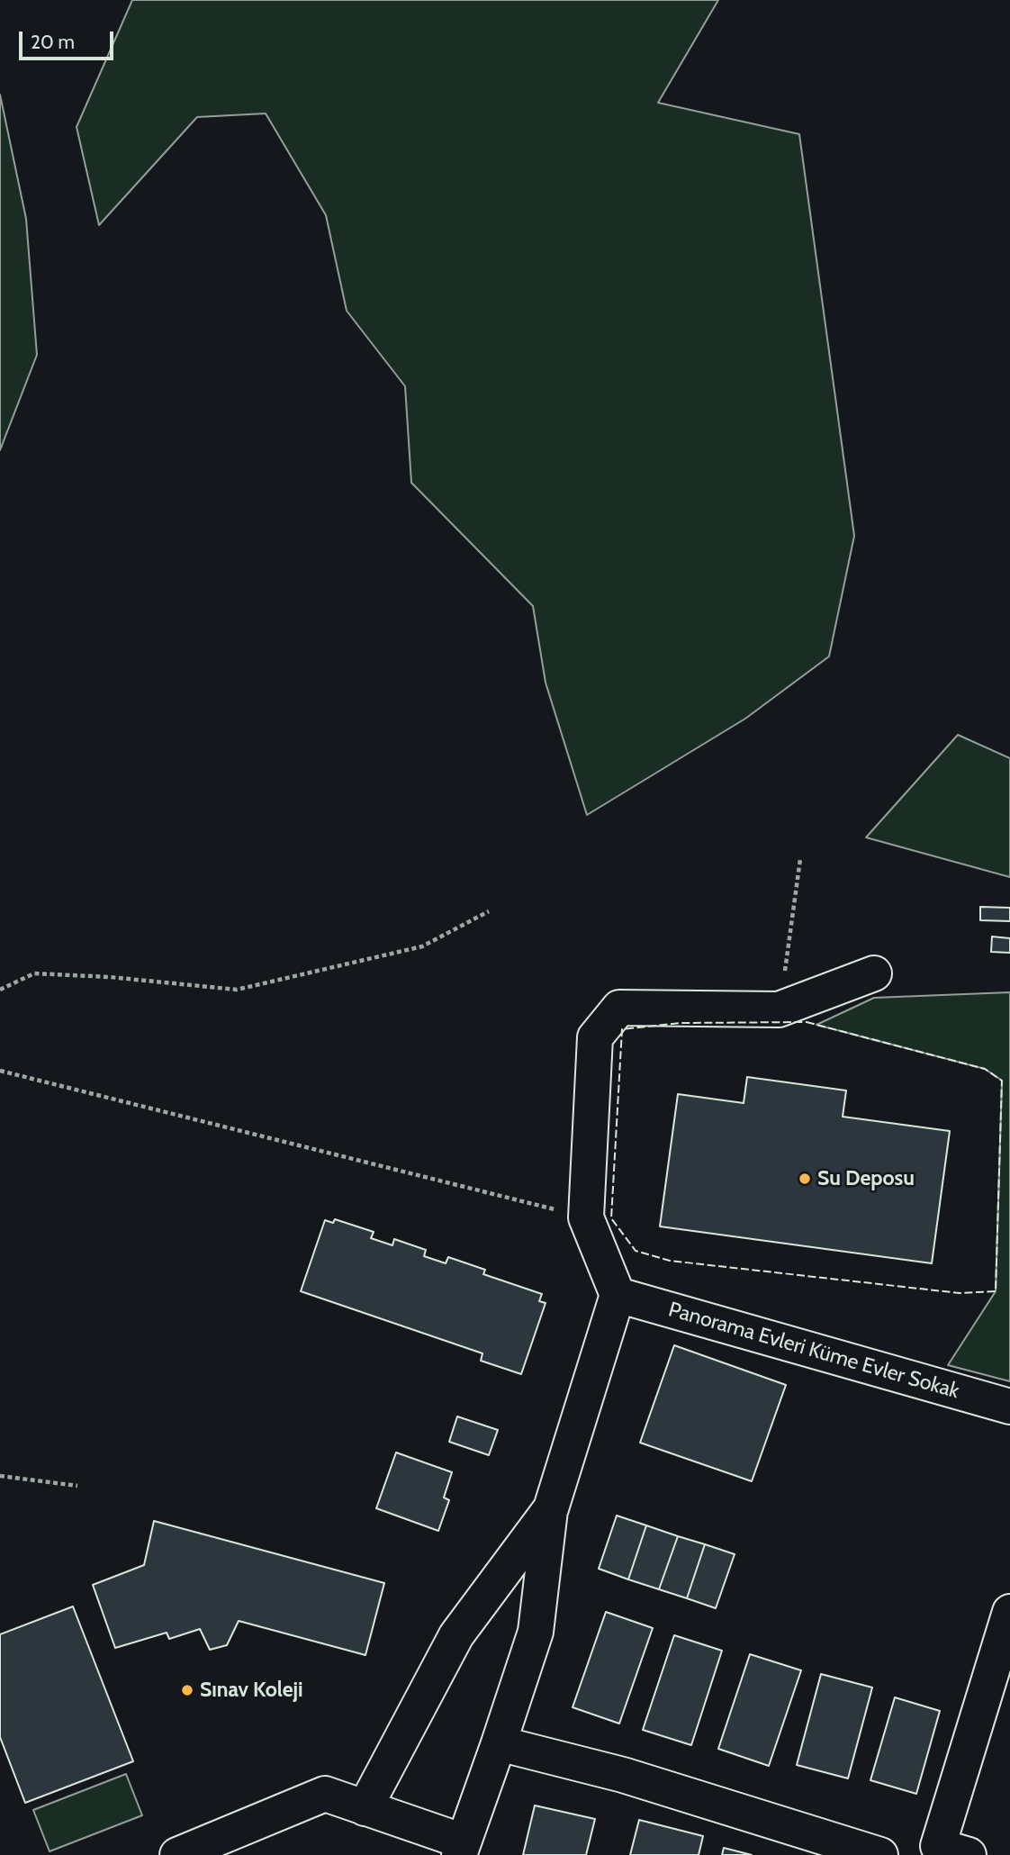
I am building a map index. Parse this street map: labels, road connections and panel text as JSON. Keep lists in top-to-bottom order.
{
  "streets": {
    "street": ["Panorama Evleri Küme Evler Sokak"]
  },
  "places": ["Su Deposu", "Sınav Koleji"],
  "scale_bar": "20 m"
}
